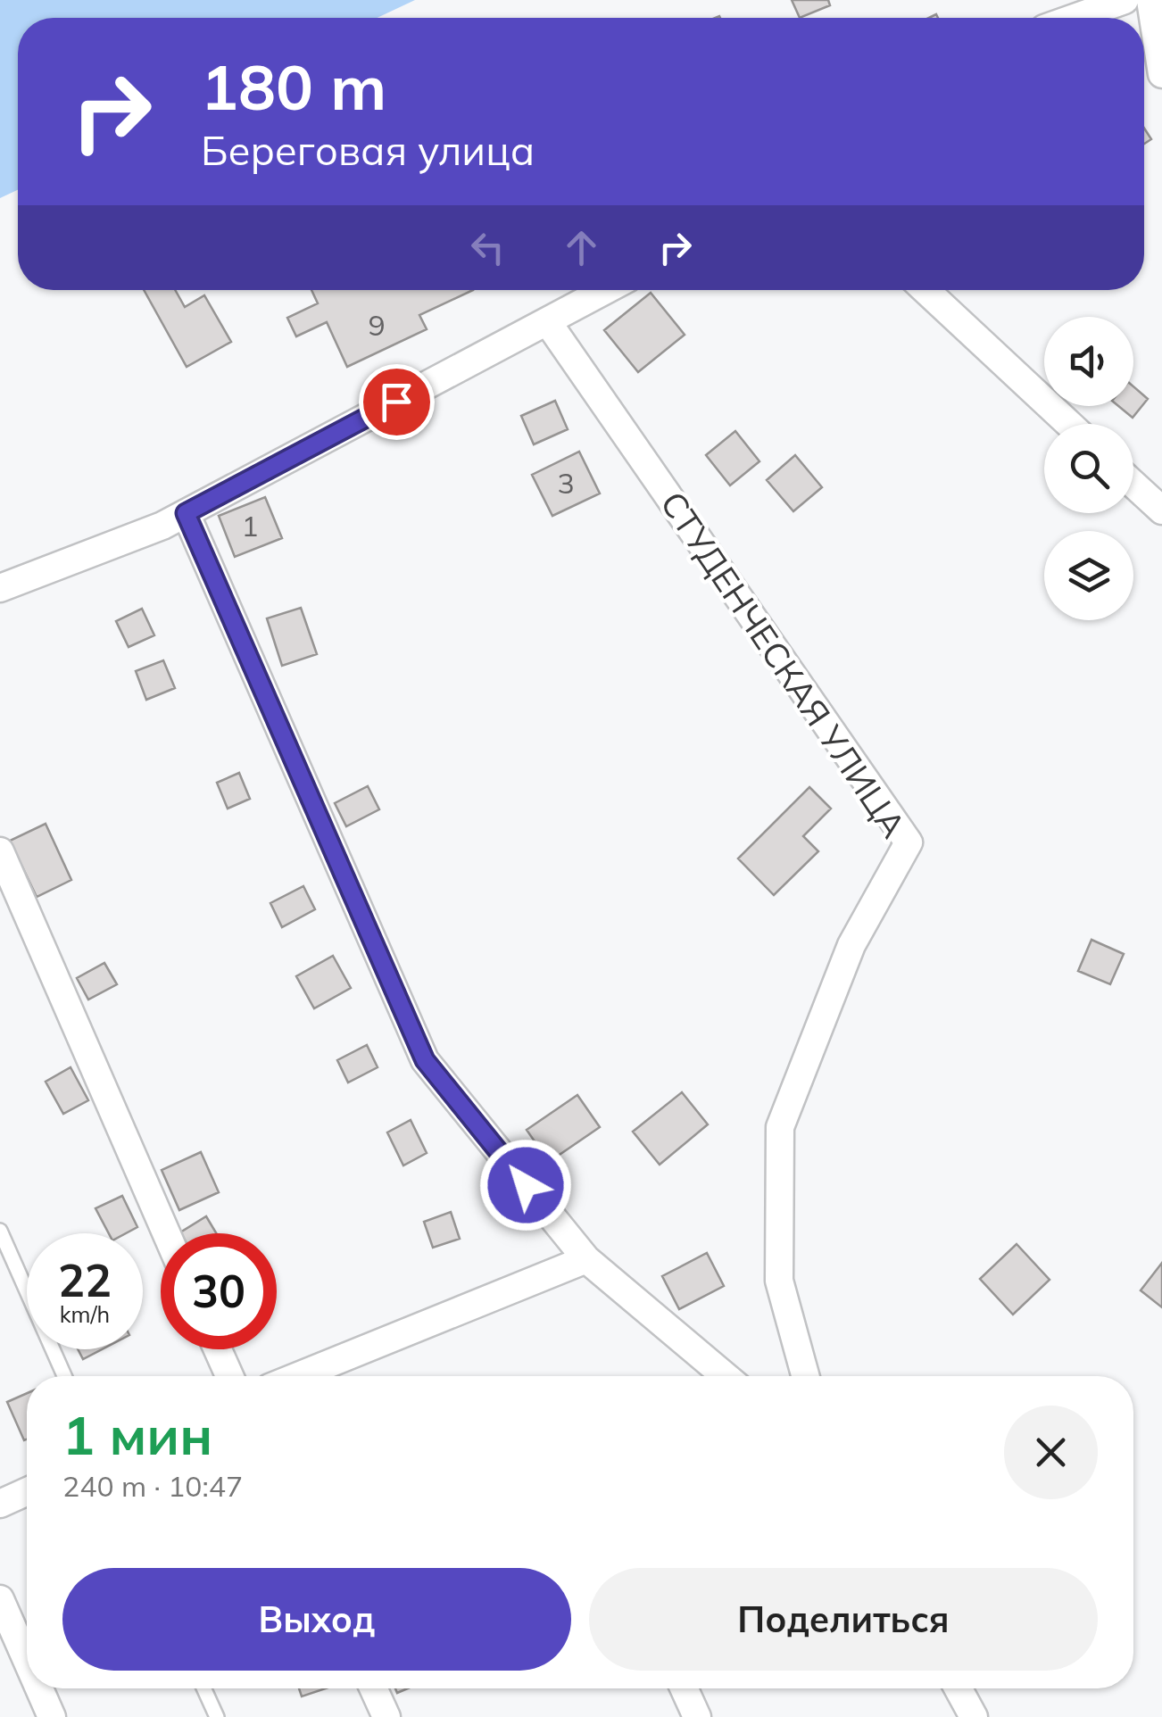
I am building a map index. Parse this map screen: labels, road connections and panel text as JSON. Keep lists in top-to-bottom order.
{
  "streets": {
    "street": ["СТУДЕНЧЕСКАЯ УЛИЦА"]
  },
  "house_numbers": ["9", "3", "1"],
  "page": {
    "turn": ["180 m", "Береговая улица"],
    "speed": "22 km/h",
    "limit": "30",
    "heading": ["1 мин", "240 m · 10:47"],
    "buttons": ["Выход", "Поделиться"]
  }
}
